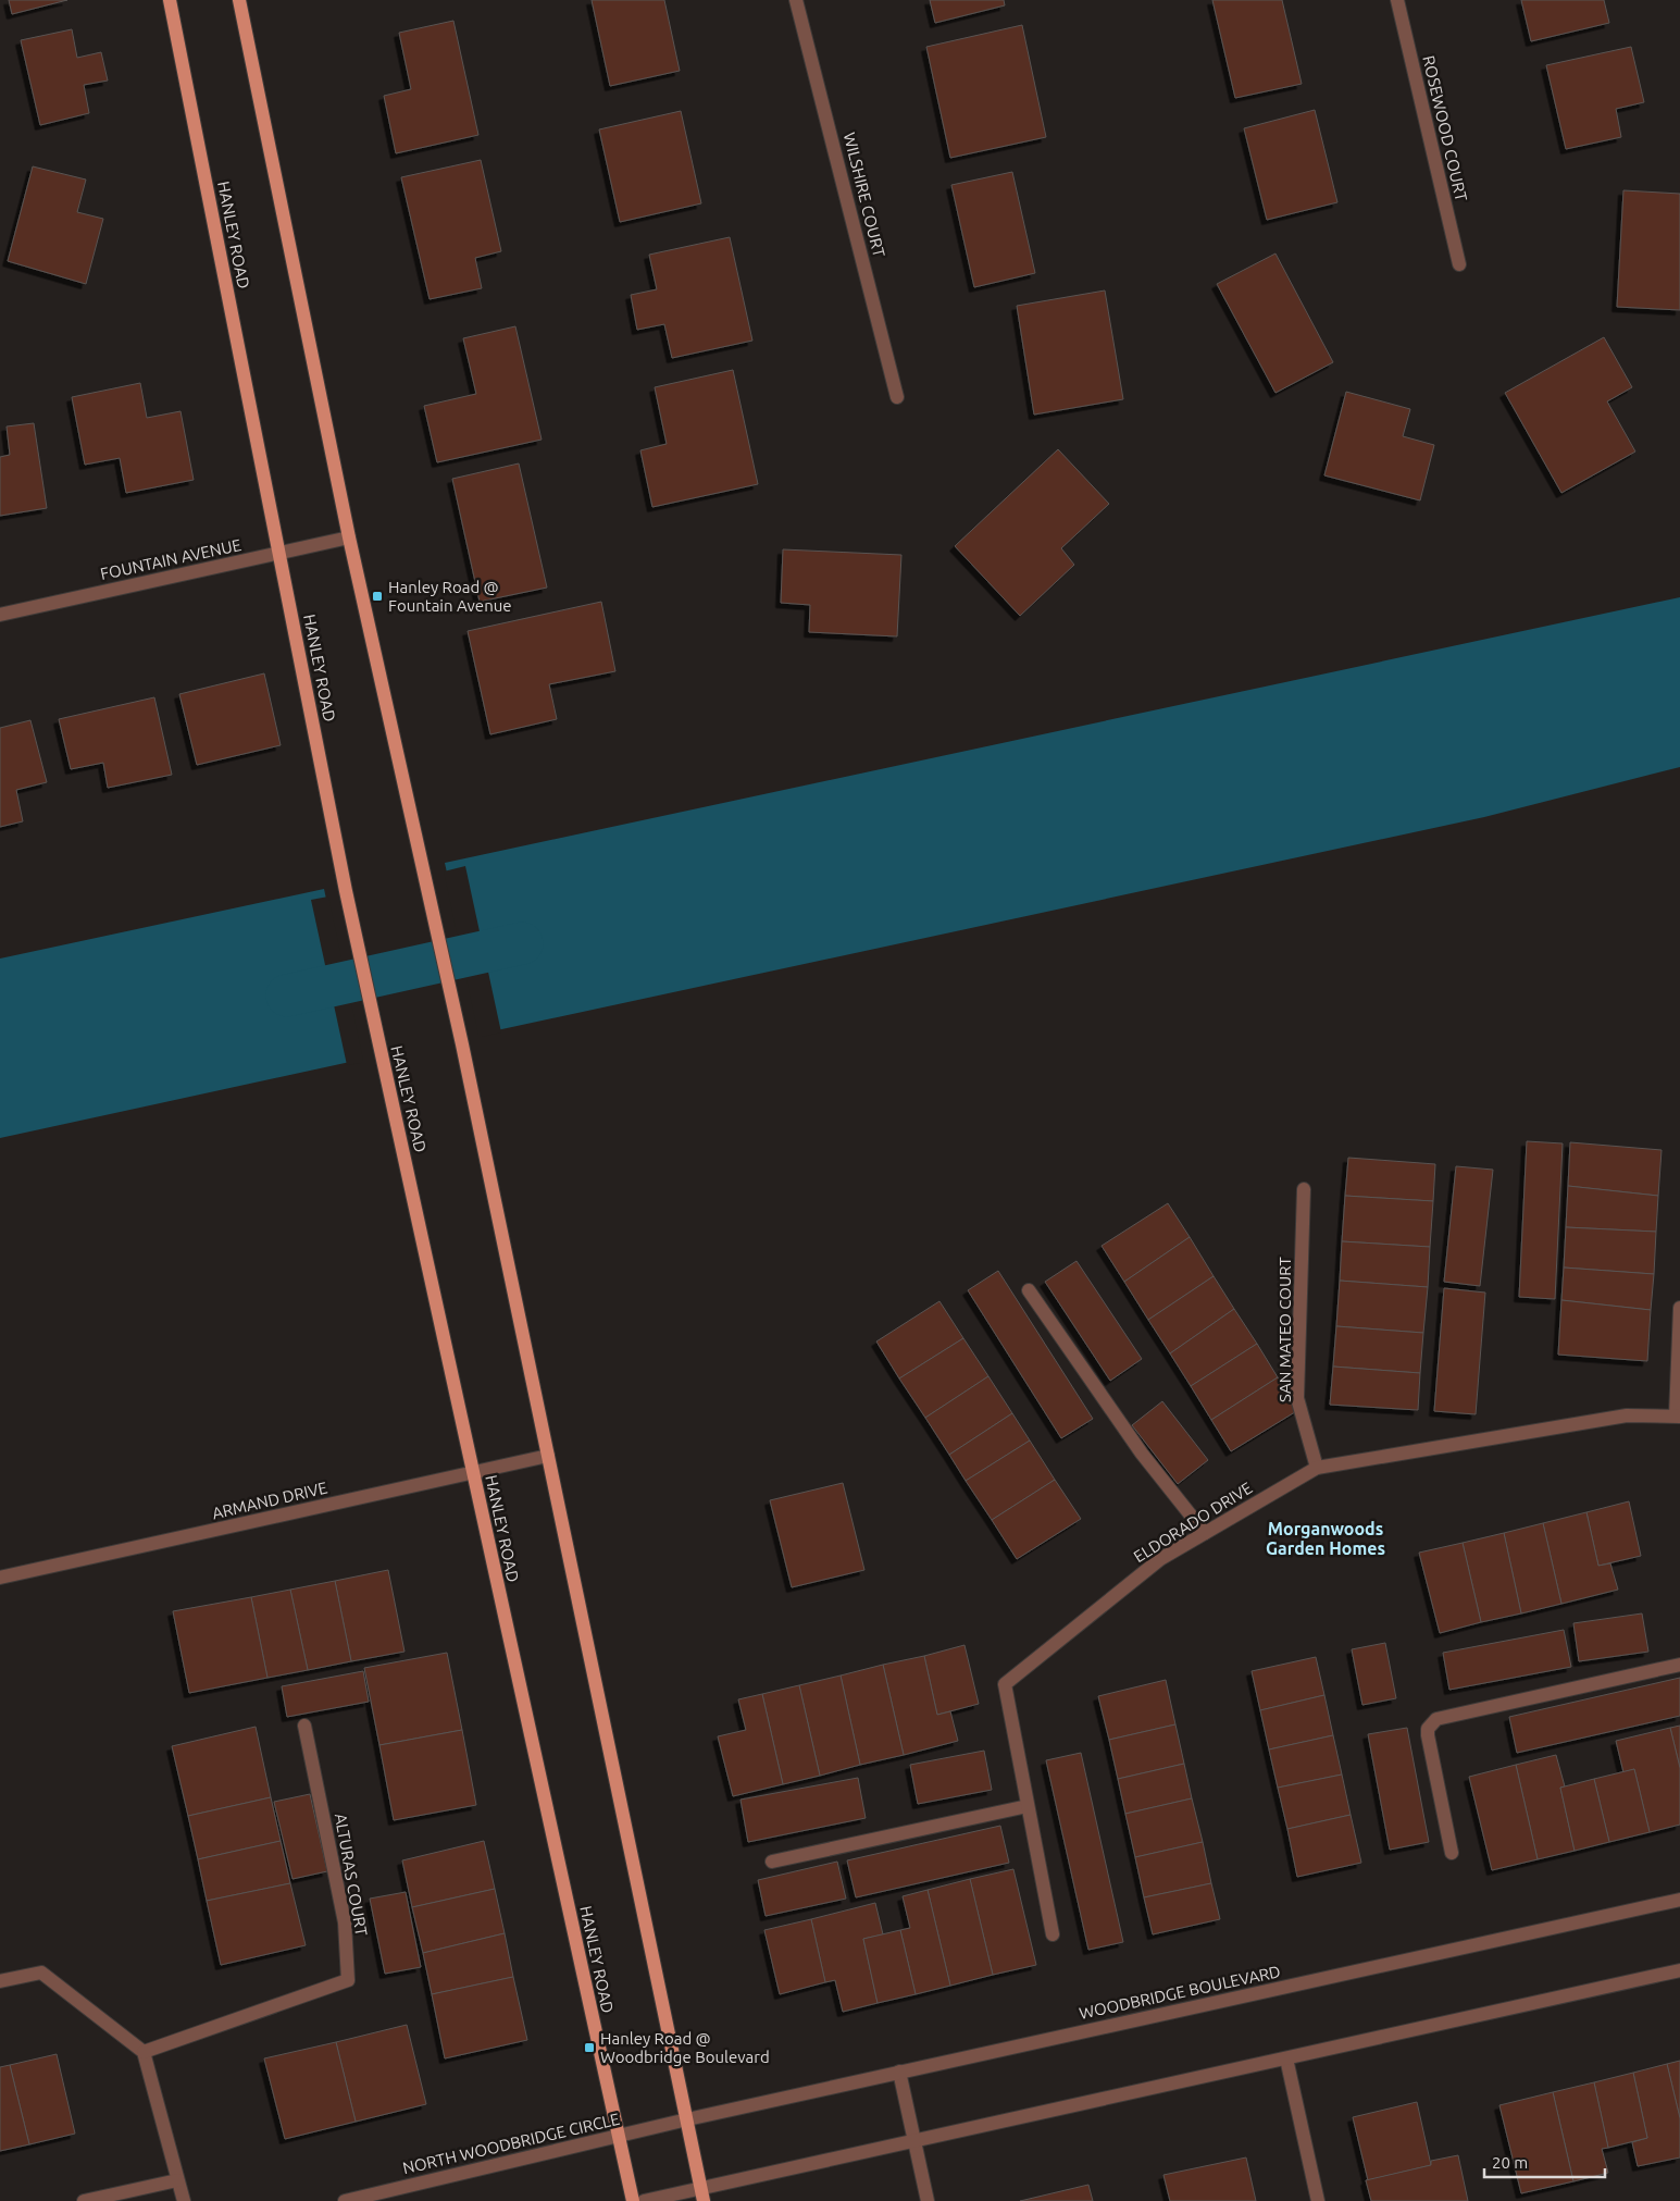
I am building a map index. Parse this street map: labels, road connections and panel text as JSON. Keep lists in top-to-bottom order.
{
  "streets": {
    "main road": ["HANLEY ROAD"],
    "street": [
      "ROSEWOOD COURT",
      "WILSHIRE COURT",
      "FOUNTAIN AVENUE",
      "SAN MATEO COURT",
      "ARMAND DRIVE",
      "ELDORADO DRIVE",
      "ALTURAS COURT",
      "WOODBRIDGE BOULEVARD",
      "NORTH WOODBRIDGE CIRCLE"
    ]
  },
  "crossings": [
    ["HANLEY ROAD", "FOUNTAIN AVENUE"],
    ["HANLEY ROAD", "ARMAND DRIVE"],
    ["HANLEY ROAD", "NORTH WOODBRIDGE CIRCLE"],
    ["SAN MATEO COURT", "ELDORADO DRIVE"],
    ["WOODBRIDGE BOULEVARD", "NORTH WOODBRIDGE CIRCLE"]
  ],
  "districts": ["Morganwoods Garden Homes"],
  "places": {
    "transit": ["Hanley Road @ Fountain Avenue", "Hanley Road @ Woodbridge Boulevard"]
  },
  "scale_bar": "20 m"
}
